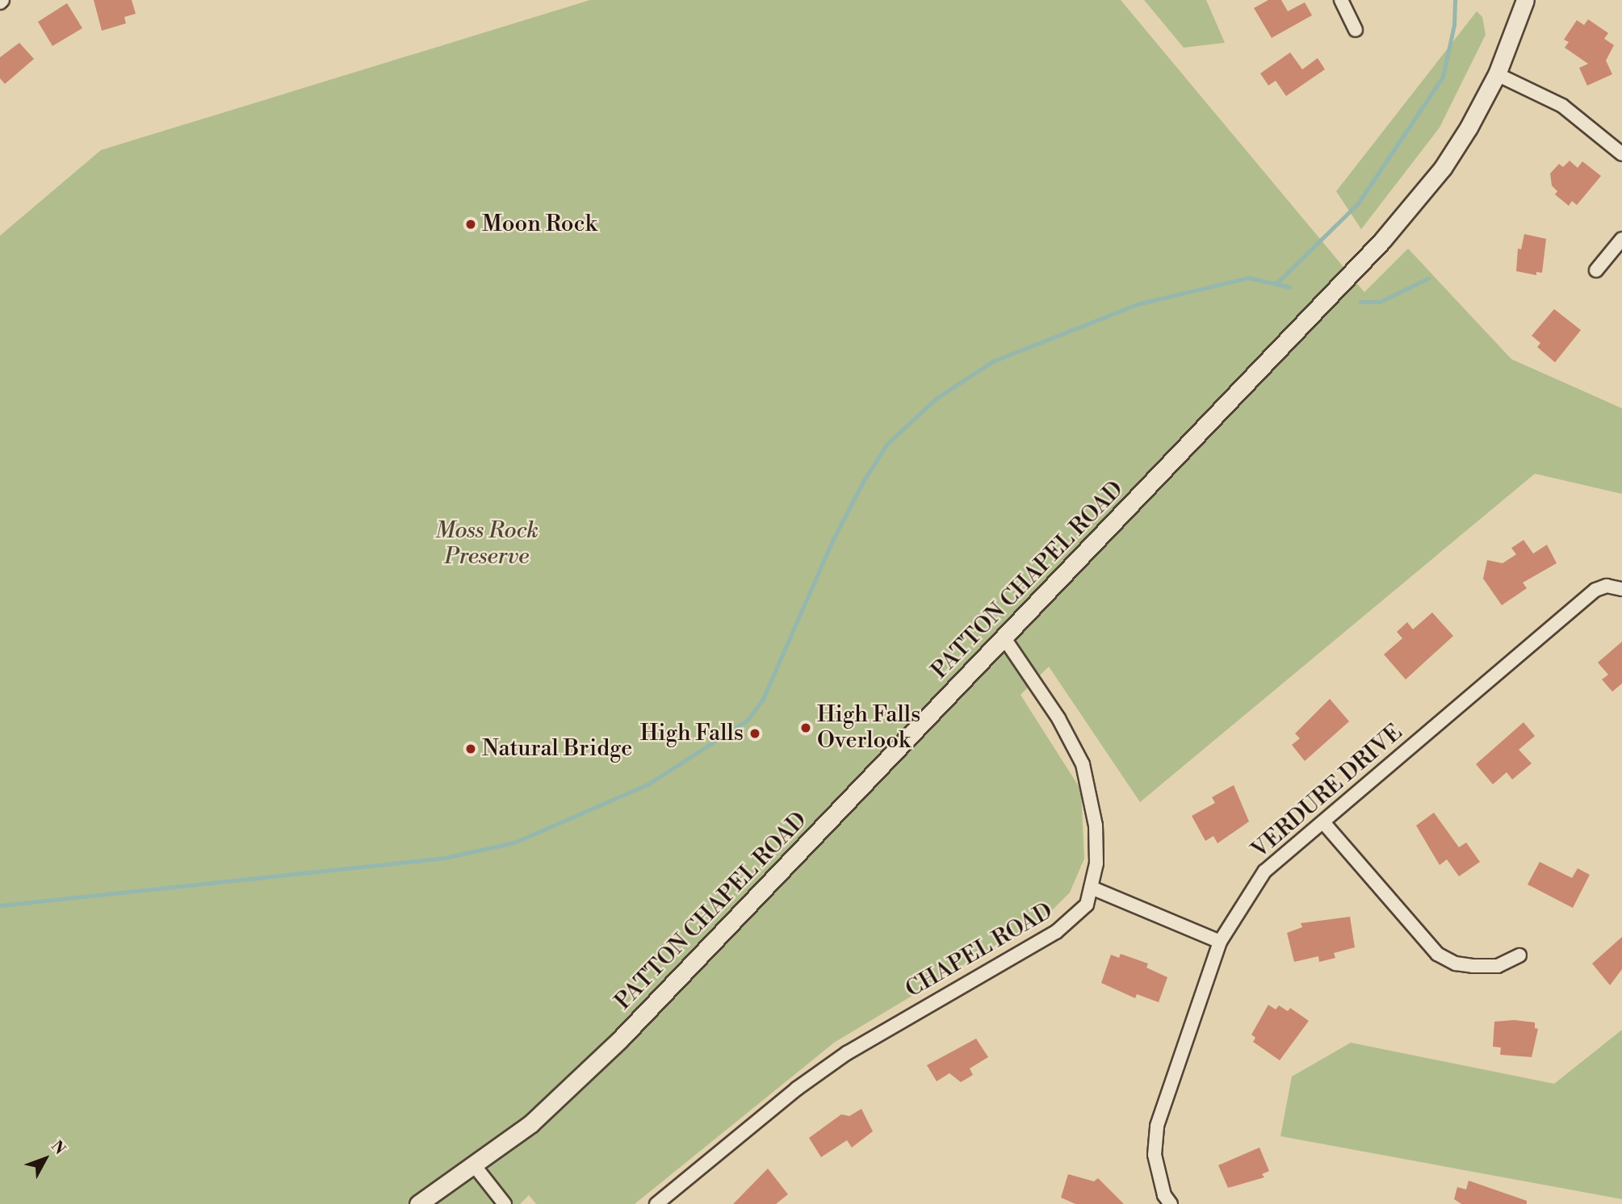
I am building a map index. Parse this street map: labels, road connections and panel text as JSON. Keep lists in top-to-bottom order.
{
  "streets": {
    "street": ["PATTON CHAPEL ROAD", "VERDURE DRIVE", "CHAPEL ROAD"]
  },
  "crossings": [
    ["PATTON CHAPEL ROAD", "CHAPEL ROAD"]
  ],
  "parks": ["Moss Rock Preserve"],
  "places": [
    "Moon Rock",
    "High Falls Overlook",
    "High Falls",
    "Natural Bridge"
  ],
  "north": "top right"
}
